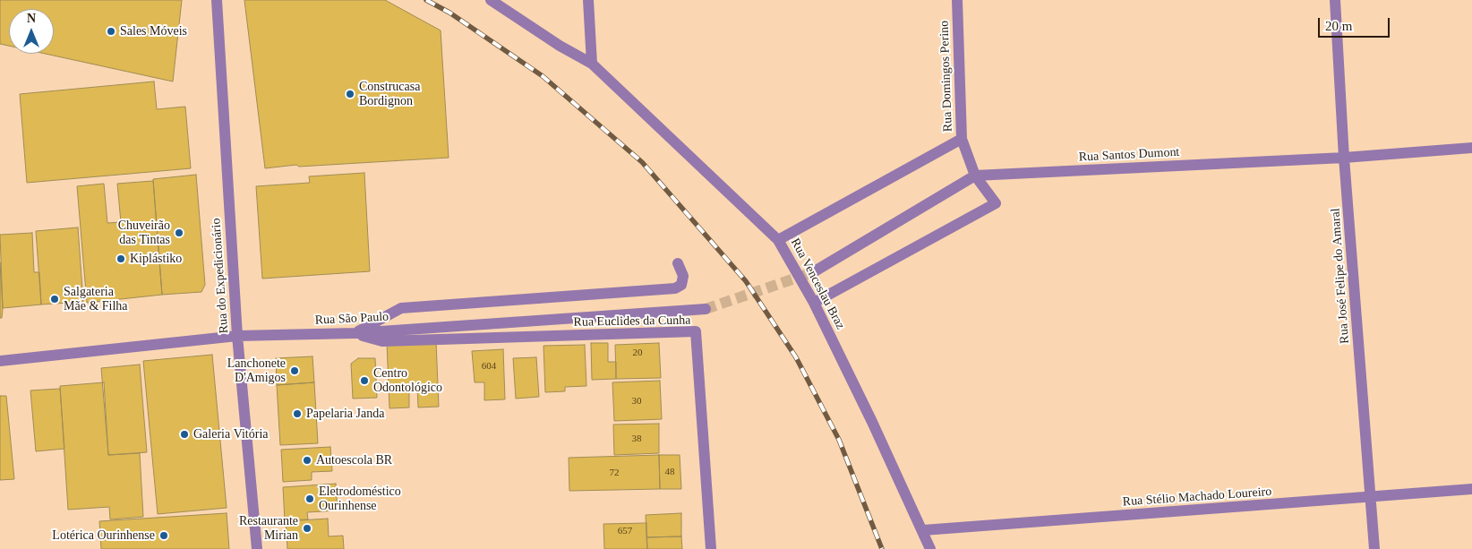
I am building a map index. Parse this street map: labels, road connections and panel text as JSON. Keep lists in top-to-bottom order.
{
  "streets": {
    "street": [
      "Rua Domingos Perino",
      "Rua Santos Dumont",
      "Rua do Expedicionário",
      "Rua José Felipe do Amaral",
      "Rua Venceslau Braz",
      "Rua São Paulo",
      "Rua Euclides da Cunha",
      "Rua Stélio Machado Loureiro"
    ]
  },
  "crossings": [
    ["Rua Domingos Perino", "Rua Santos Dumont"],
    ["Rua Domingos Perino", "Rua Venceslau Braz"],
    ["Rua Santos Dumont", "Rua José Felipe do Amaral"],
    ["Rua do Expedicionário", "Rua São Paulo"],
    ["Rua José Felipe do Amaral", "Rua Stélio Machado Loureiro"],
    ["Rua Venceslau Braz", "Rua Stélio Machado Loureiro"],
    ["Rua São Paulo", "Rua Euclides da Cunha"]
  ],
  "places": [
    "Sales Móveis",
    "Construcasa Bordignon",
    "Chuveirão das Tintas",
    "Kiplástiko",
    "Salgateria Mãe & Filha",
    "Lanchonete D'Amigos",
    "Centro Odontológico",
    "Papelaria Janda",
    "Galeria Vitória",
    "Autoescola BR",
    "Eletrodoméstico Ourinhense",
    "Restaurante Mirian",
    "Lotérica Ourinhense"
  ],
  "house_numbers": [
    "20",
    "604",
    "30",
    "38",
    "48",
    "72",
    "657"
  ],
  "scale_bar": "20 m",
  "north": "top"
}
